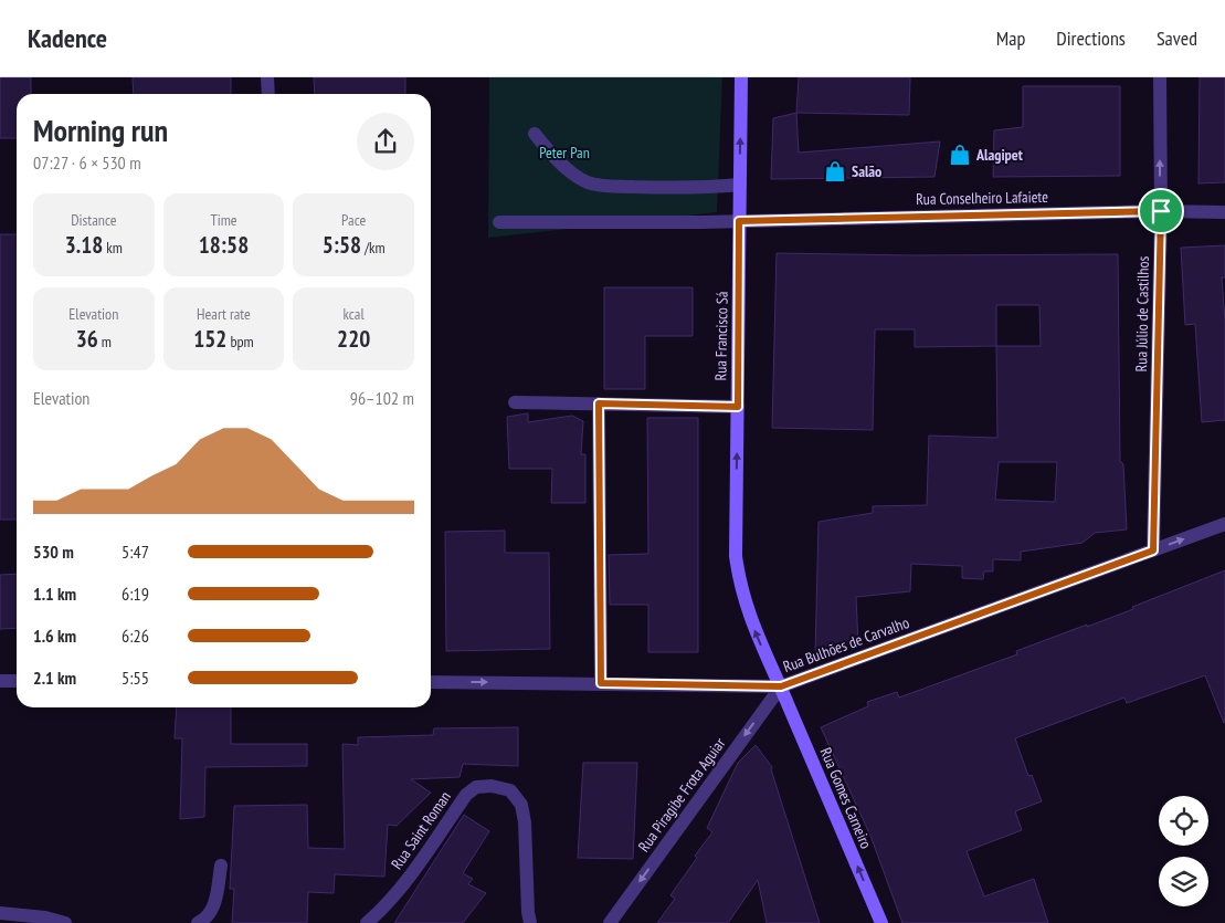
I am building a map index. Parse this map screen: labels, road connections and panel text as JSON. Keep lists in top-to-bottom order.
{
  "streets": {
    "main road": ["Rua Francisco Sá", "Rua Gomes Carneiro"],
    "street": [
      "Rua Conselheiro Lafaiete",
      "Rua Júlio de Castilhos",
      "Rua Bulhões de Carvalho",
      "Rua Piragibe Frota Aguiar",
      "Rua Saint Roman"
    ]
  },
  "crossings": [
    ["Rua Conselheiro Lafaiete", "Rua Júlio de Castilhos"],
    ["Rua Conselheiro Lafaiete", "Rua Francisco Sá"],
    ["Rua Júlio de Castilhos", "Rua Bulhões de Carvalho"],
    ["Rua Francisco Sá", "Rua Bulhões de Carvalho"],
    ["Rua Francisco Sá", "Rua Piragibe Frota Aguiar"],
    ["Rua Francisco Sá", "Rua Gomes Carneiro"],
    ["Rua Bulhões de Carvalho", "Rua Piragibe Frota Aguiar"],
    ["Rua Bulhões de Carvalho", "Rua Gomes Carneiro"],
    ["Rua Piragibe Frota Aguiar", "Rua Gomes Carneiro"]
  ],
  "one_way": ["Rua Francisco Sá", "Rua Piragibe Frota Aguiar", "Rua Gomes Carneiro"],
  "parks": ["Peter Pan"],
  "places": {
    "shop": ["Alagipet", "Salão"]
  },
  "page": {
    "header": "Kadence",
    "nav": ["Map", "Directions", "Saved"],
    "heading": ["Morning run", "07:27 · 6 × 530 m"],
    "stats": [
      ["Distance", "3.18 km"],
      ["Time", "18:58"],
      ["Pace", "5:58 /km"],
      ["Elevation", "36 m"],
      ["Heart rate", "152 bpm"],
      ["kcal", "220"]
    ],
    "chart": ["Elevation", "96–102 m"],
    "list": [
      {
        "name": "530 m",
        "note": "5:47"
      },
      {
        "name": "1.1 km",
        "note": "6:19"
      },
      {
        "name": "1.6 km",
        "note": "6:26"
      },
      {
        "name": "2.1 km",
        "note": "5:55"
      }
    ]
  }
}
